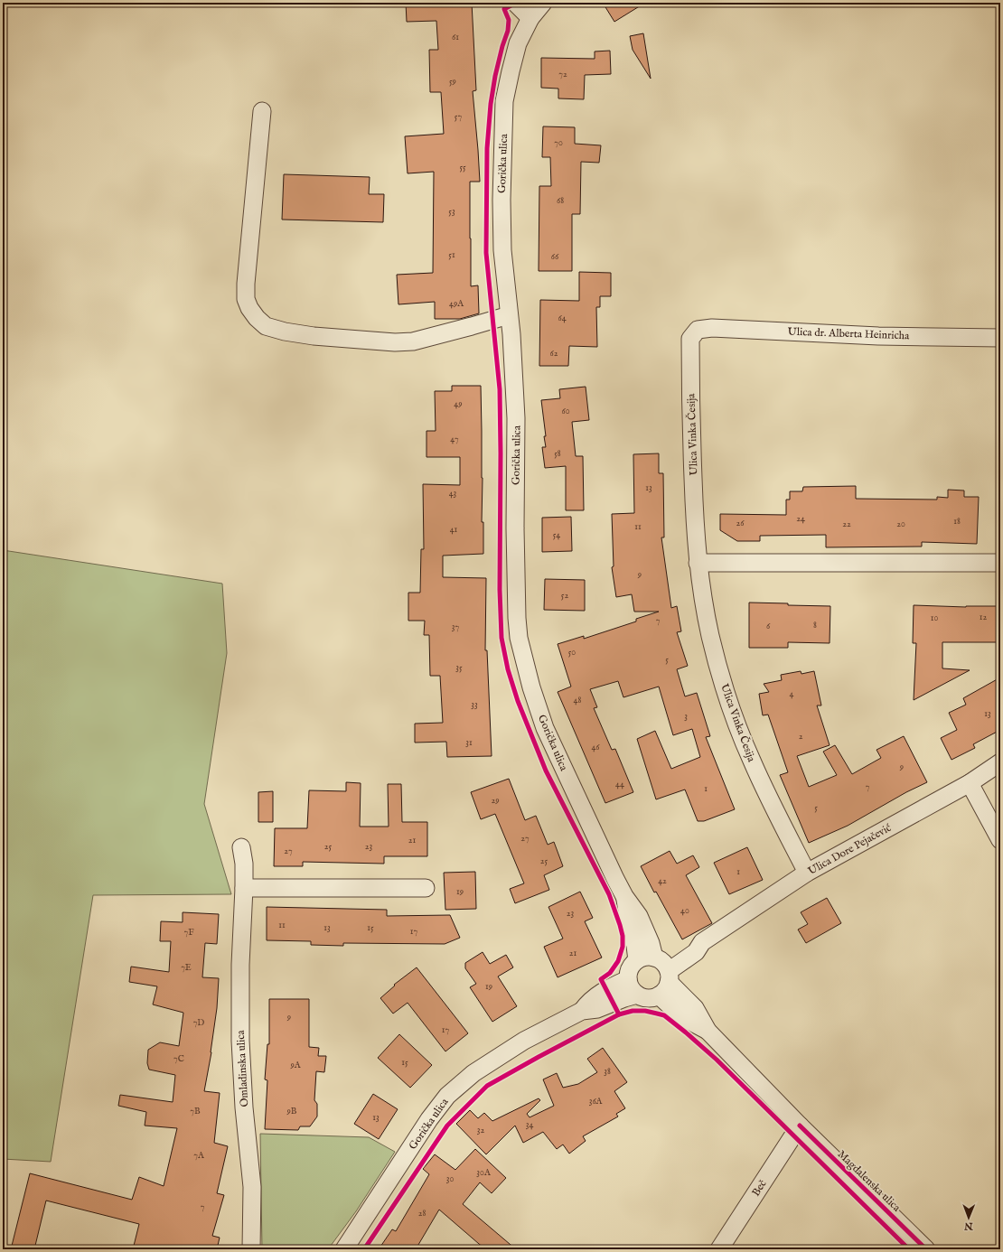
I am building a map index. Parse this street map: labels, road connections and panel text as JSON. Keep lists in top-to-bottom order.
{
  "streets": {
    "street": [
      "Gorička ulica",
      "Ulica dr. Alberta Heinricha",
      "Ulica Vinka Česija",
      "Ulica Dore Pejačević",
      "Omladinska ulica",
      "Magdalenska ulica",
      "Beč"
    ]
  },
  "crossings": [
    ["Gorička ulica", "Ulica Dore Pejačević"],
    ["Ulica dr. Alberta Heinricha", "Ulica Vinka Česija"],
    ["Ulica Vinka Česija", "Ulica Dore Pejačević"],
    ["Magdalenska ulica", "Beč"]
  ],
  "house_numbers": [
    "61",
    "72",
    "59",
    "57",
    "70",
    "55",
    "68",
    "53",
    "51",
    "66",
    "49A",
    "64",
    "62",
    "49",
    "60",
    "47",
    "58",
    "13",
    "43",
    "24",
    "18",
    "26",
    "22",
    "20",
    "11",
    "41",
    "54",
    "9",
    "52",
    "12",
    "10",
    "7",
    "8",
    "6",
    "37",
    "50",
    "5",
    "35",
    "4",
    "48",
    "33",
    "13",
    "3",
    "2",
    "31",
    "46",
    "9",
    "44",
    "7",
    "1",
    "29",
    "5",
    "27",
    "21",
    "25",
    "23",
    "27",
    "25",
    "1",
    "42",
    "19",
    "40",
    "23",
    "11",
    "13",
    "15",
    "17",
    "7F",
    "21",
    "7E",
    "19",
    "9",
    "7D",
    "17",
    "7C",
    "15",
    "9A",
    "38",
    "36A",
    "7B",
    "9B",
    "13",
    "34",
    "32",
    "7A",
    "30A",
    "30",
    "7",
    "28"
  ],
  "north": "bottom"
}
